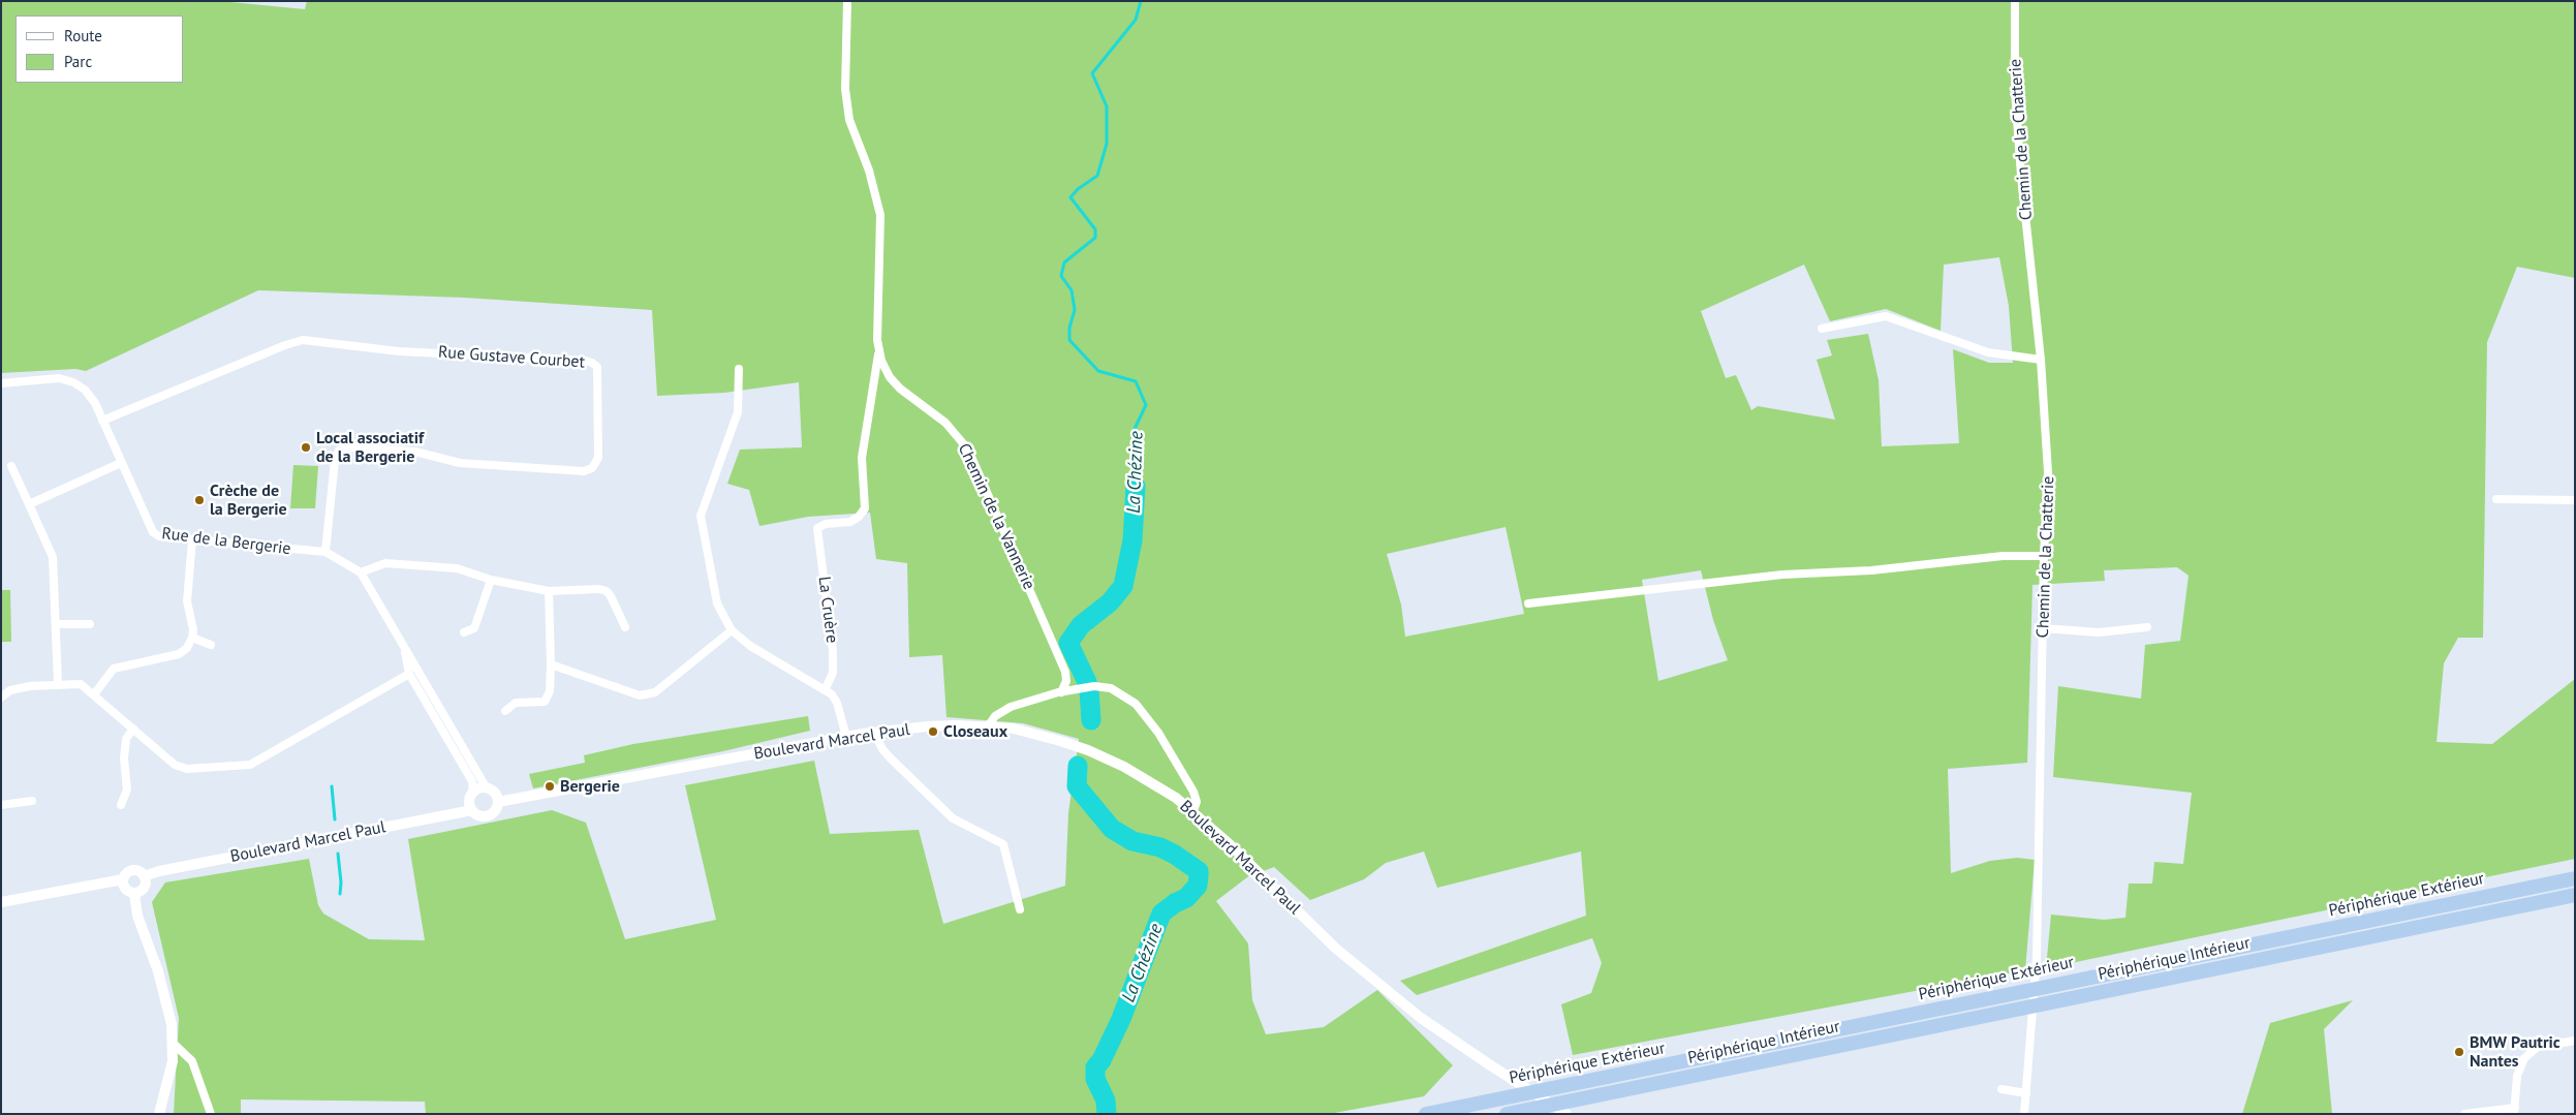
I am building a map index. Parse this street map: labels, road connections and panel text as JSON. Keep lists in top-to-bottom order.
{
  "streets": {
    "highway": ["Périphérique Extérieur", "Périphérique Intérieur"],
    "street": [
      "Chemin de la Chatterie",
      "Rue Gustave Courbet",
      "Chemin de la Vannerie",
      "Rue de la Bergerie",
      "La Cruère",
      "Boulevard Marcel Paul"
    ]
  },
  "crossings": [
    ["Rue Gustave Courbet", "Rue de la Bergerie"],
    ["Chemin de la Vannerie", "La Cruère"],
    ["Rue de la Bergerie", "Boulevard Marcel Paul"]
  ],
  "water": ["La Chézine"],
  "places": [
    "Local associatif de la Bergerie",
    "Crèche de la Bergerie",
    "Closeaux",
    "Bergerie",
    "BMW Pautric Nantes"
  ],
  "legend": ["Route", "Parc"]
}
